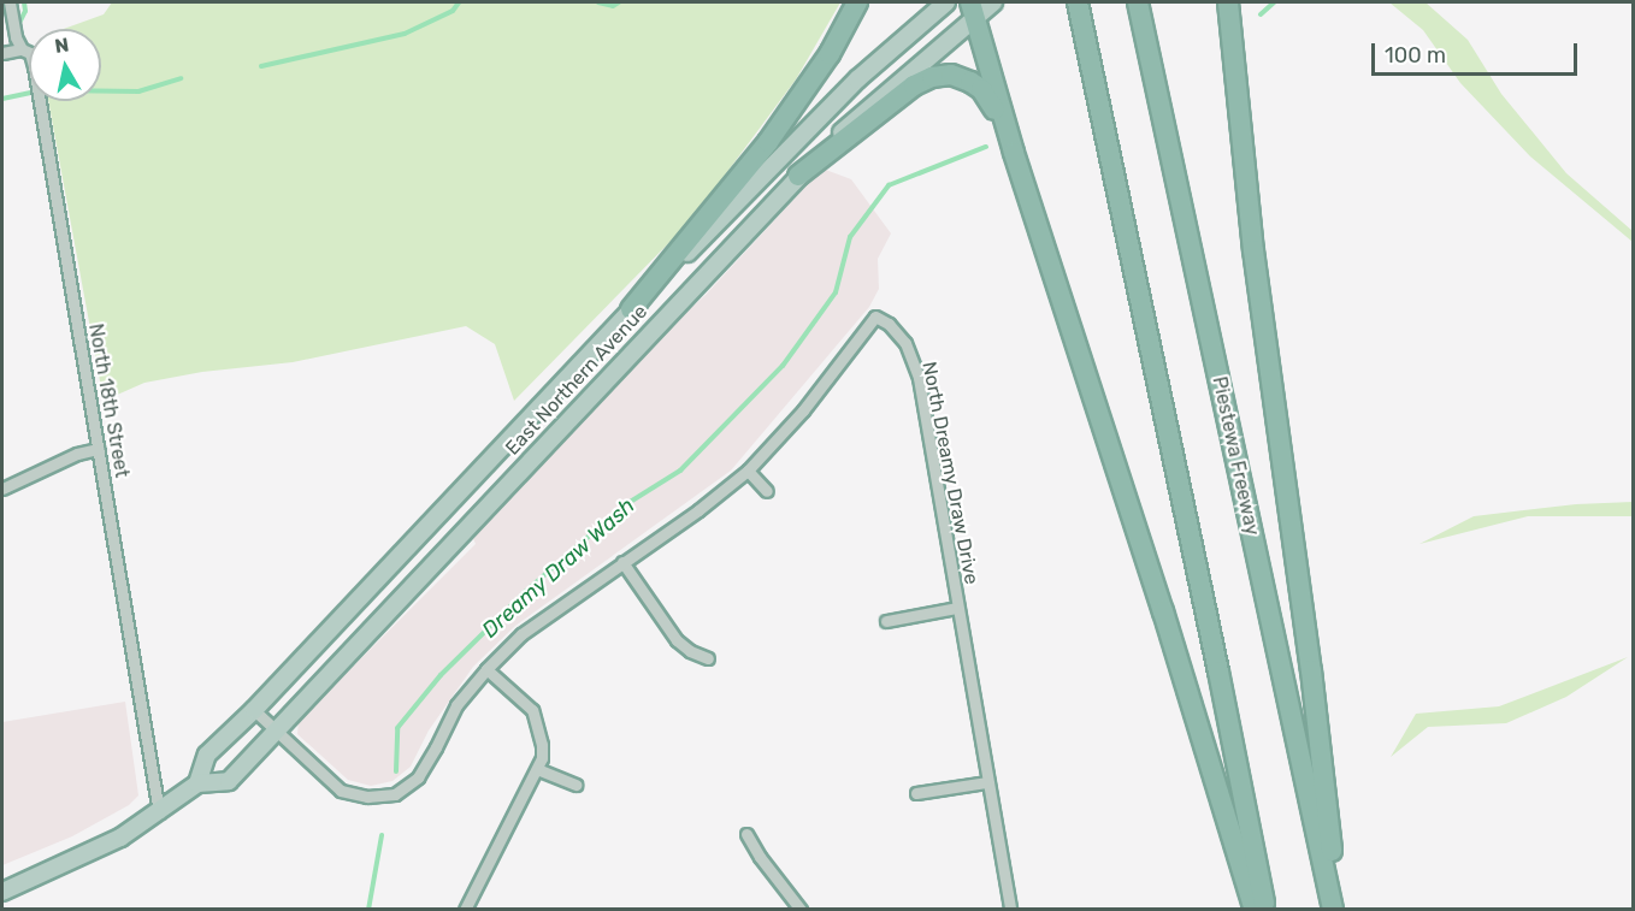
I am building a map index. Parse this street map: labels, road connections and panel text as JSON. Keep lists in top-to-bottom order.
{
  "streets": {
    "highway": ["Piestewa Freeway"],
    "main road": ["East Northern Avenue"],
    "street": ["North 18th Street", "North Dreamy Draw Drive"]
  },
  "crossings": [
    ["East Northern Avenue", "North 18th Street"]
  ],
  "water": ["Dreamy Draw Wash"],
  "scale_bar": "100 m",
  "north": "top"
}
